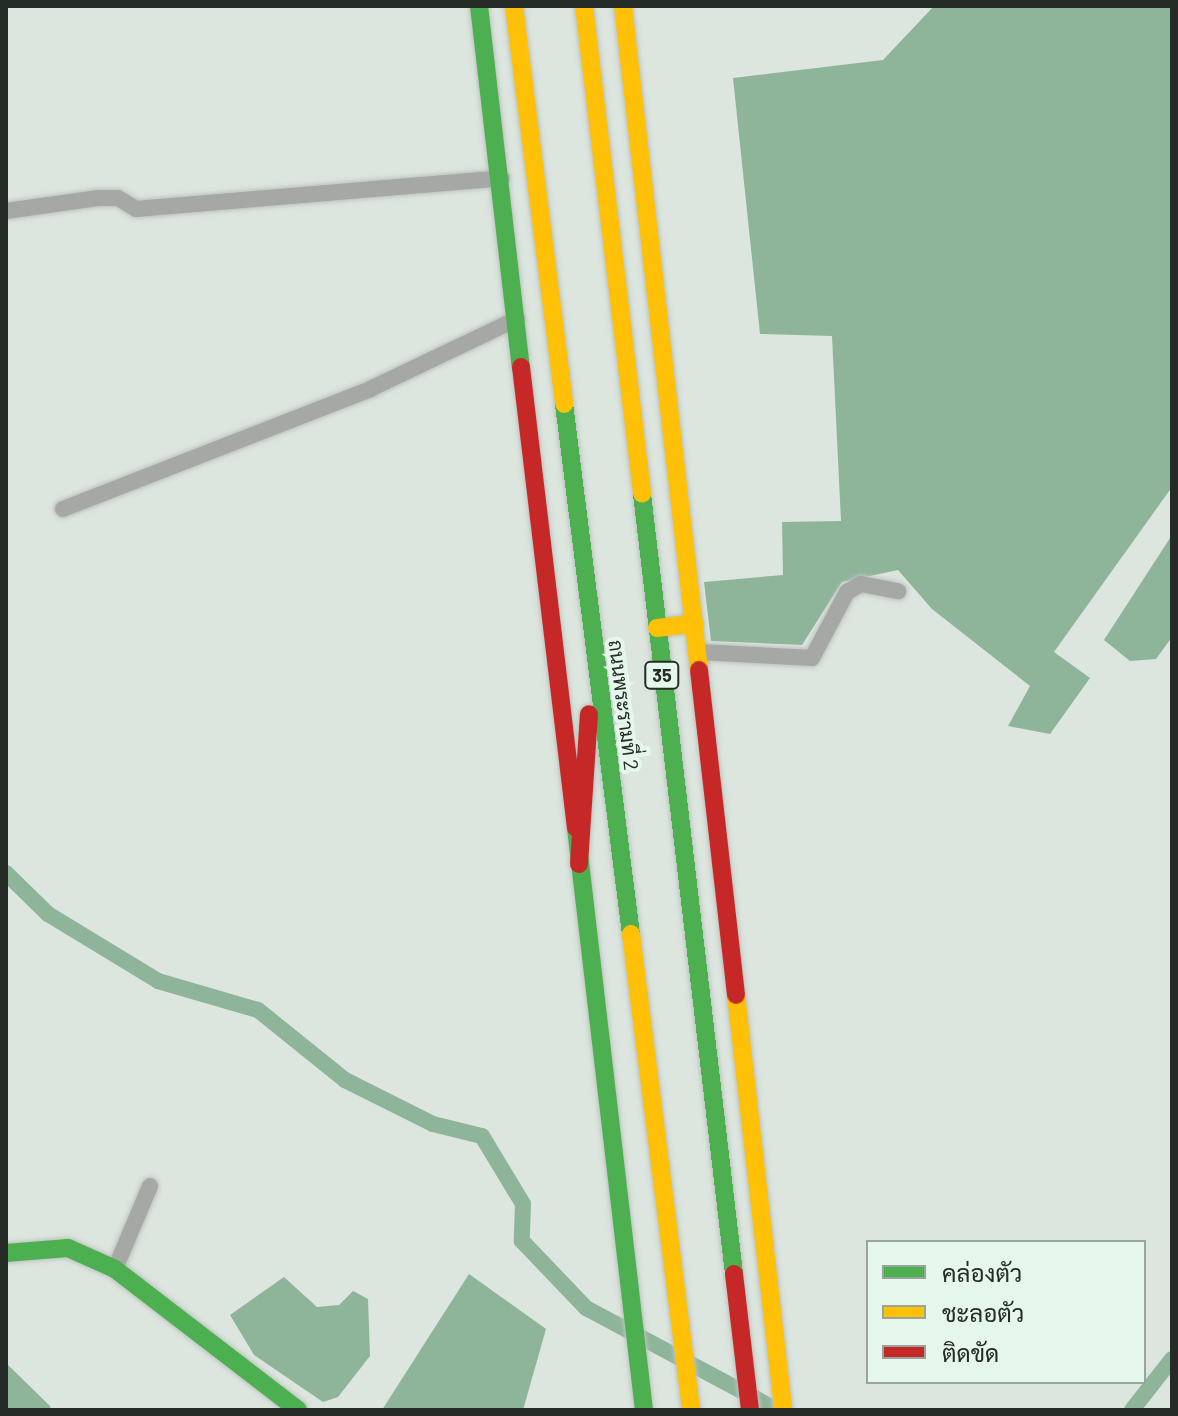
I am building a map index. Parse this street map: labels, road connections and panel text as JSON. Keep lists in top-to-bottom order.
{
  "streets": {
    "main road": ["35", "ถนนพระรามที่ 2"]
  },
  "legend": ["คล่องตัว", "ชะลอตัว", "ติดขัด"]
}
